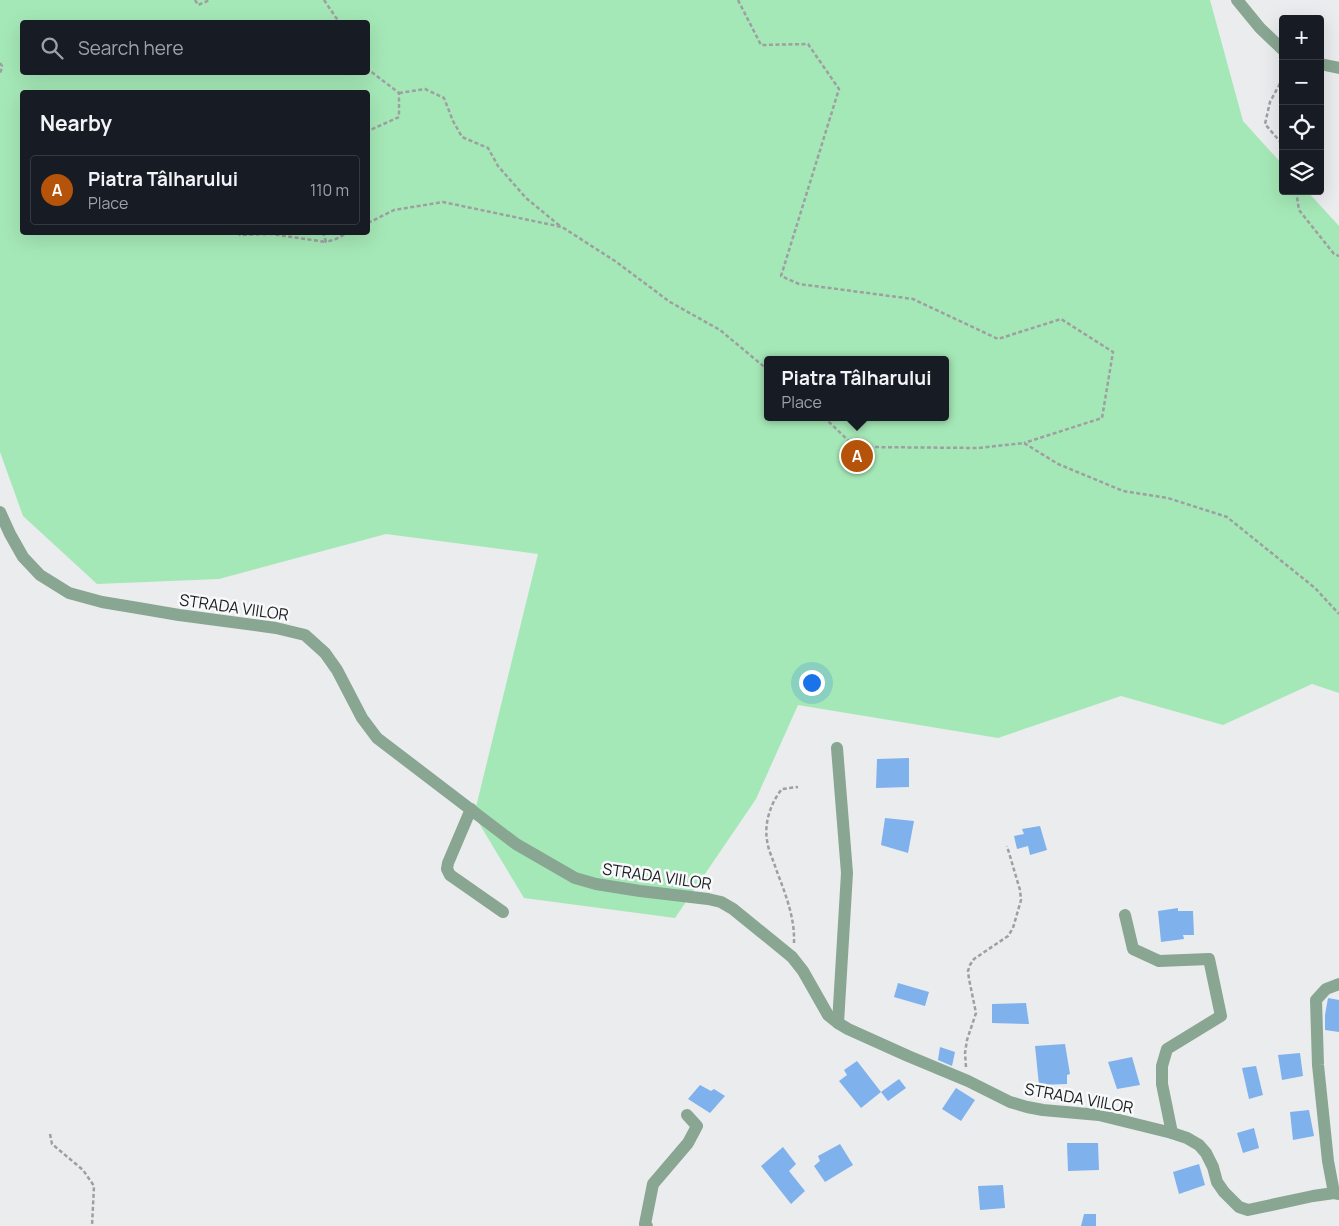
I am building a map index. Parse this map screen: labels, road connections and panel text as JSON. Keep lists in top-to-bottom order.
{
  "streets": {
    "street": ["STRADA VIILOR"]
  },
  "page": {
    "map_buttons": ["+", "−"],
    "search": "Search here",
    "heading": "Nearby",
    "list": [
      {
        "mark": "A",
        "name": "Piatra Tâlharului",
        "note": "Place",
        "value": "110 m"
      }
    ],
    "popup": ["Piatra Tâlharului", "Place"],
    "pins": "A"
  }
}
